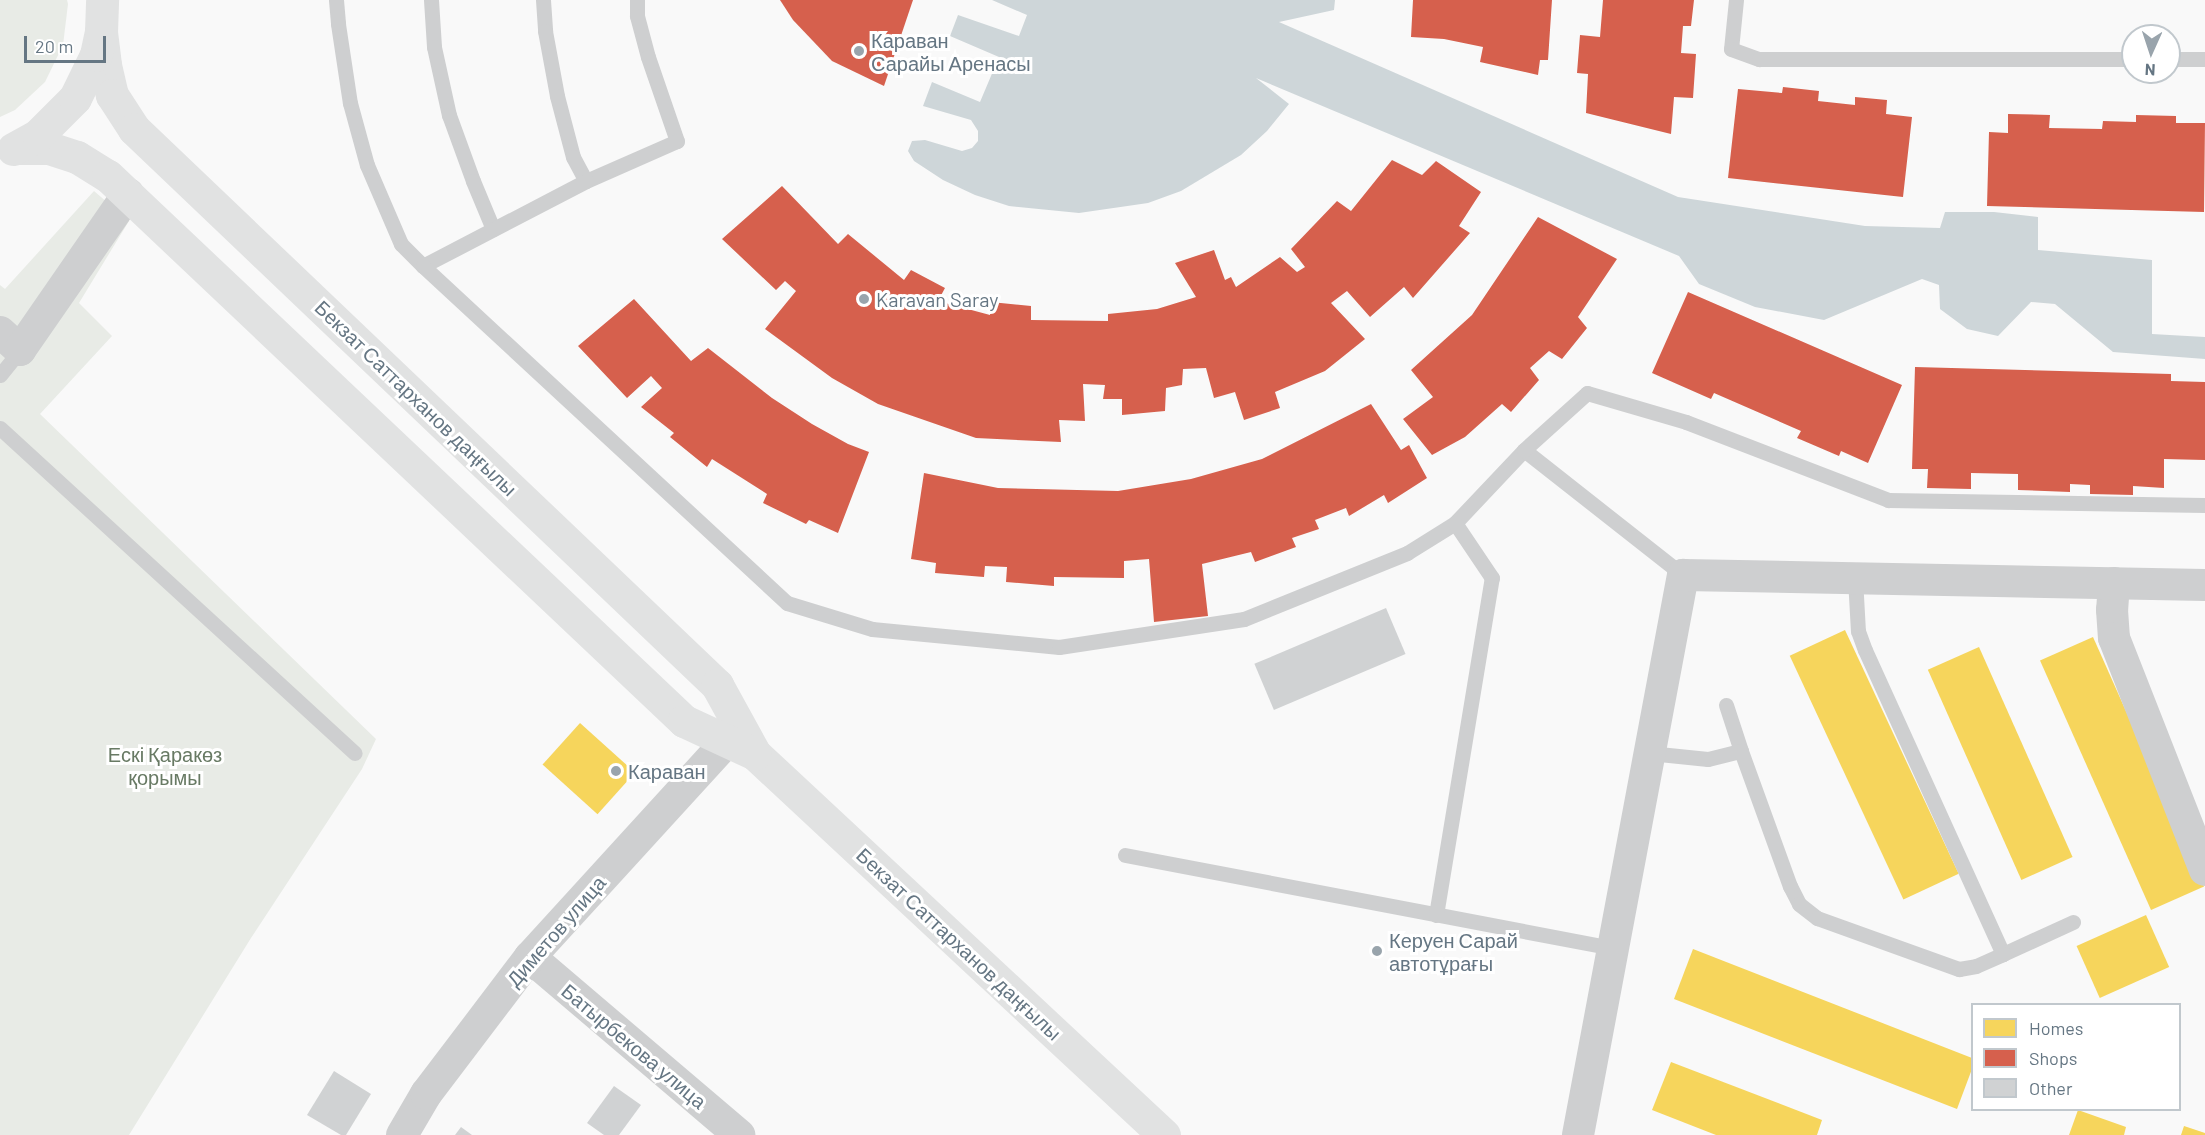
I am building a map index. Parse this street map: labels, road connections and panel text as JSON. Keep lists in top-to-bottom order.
{
  "streets": {
    "main road": ["Бекзат Саттарханов даңғылы"],
    "street": ["Диметов улица", "Батырбекова улица"]
  },
  "crossings": [
    ["Бекзат Саттарханов даңғылы", "Диметов улица"],
    ["Диметов улица", "Батырбекова улица"]
  ],
  "parks": ["Ескі Қаракөз қорымы"],
  "places": [
    "Караван Сарайы Аренасы",
    "Karavan Saray",
    "Караван",
    "Керуен Сарай автотұрағы"
  ],
  "legend": ["Homes", "Shops", "Other"],
  "scale_bar": "20 m",
  "north": "bottom"
}
